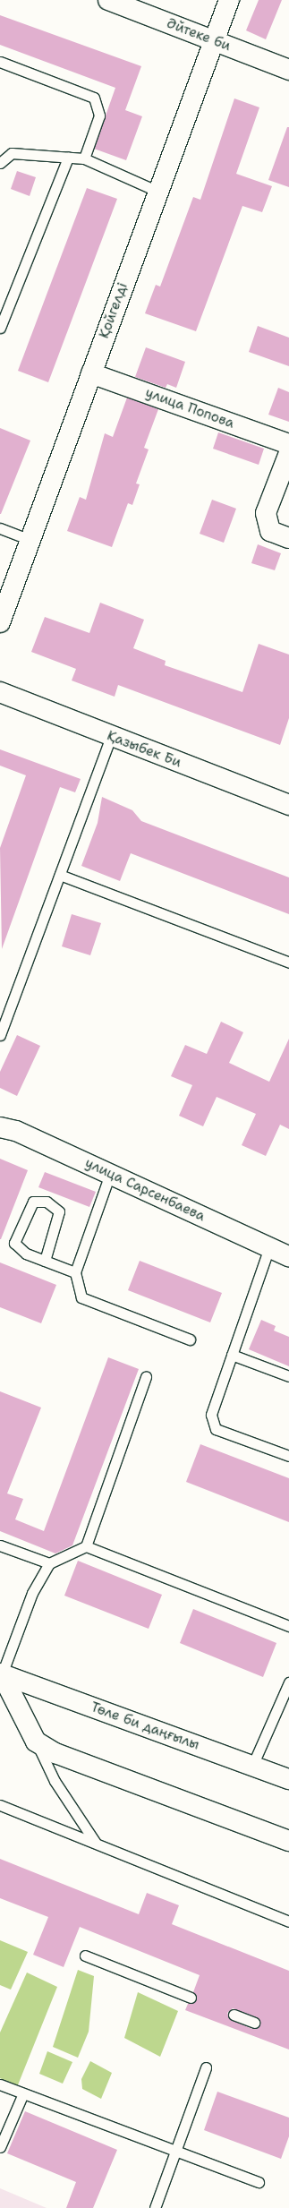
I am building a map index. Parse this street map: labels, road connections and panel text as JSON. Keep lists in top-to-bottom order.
{
  "streets": {
    "street": [
      "Әйтеке би",
      "Қойгелді",
      "улица Попова",
      "Қазыбек Би",
      "улица Сарсенбаева",
      "Төле би даңғылы"
    ]
  },
  "crossings": [
    ["Әйтеке би", "Қойгелді"],
    ["Қойгелді", "улица Попова"]
  ]
}
